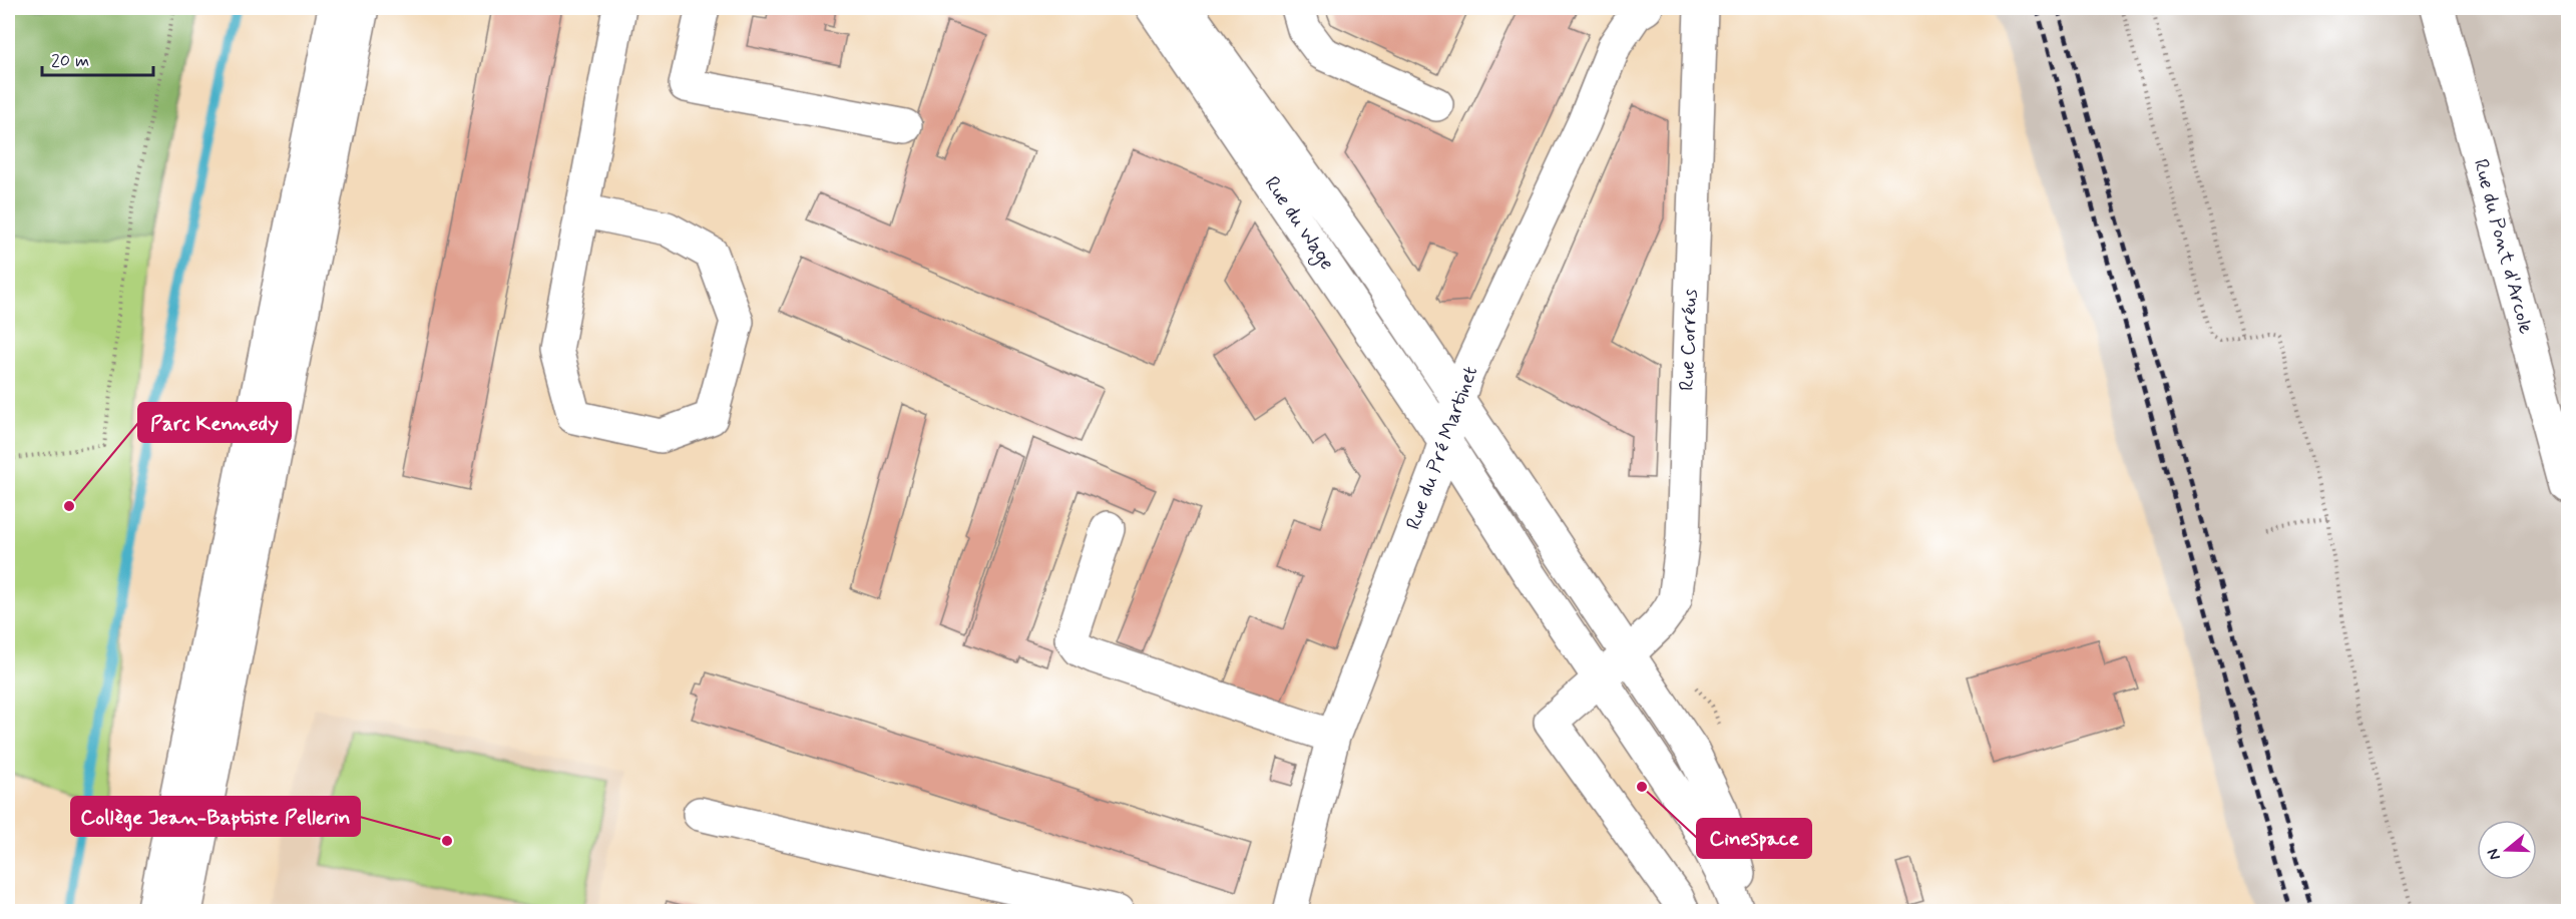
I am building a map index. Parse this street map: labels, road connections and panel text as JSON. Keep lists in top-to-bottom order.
{
  "streets": {
    "street": [
      "Rue du Wage",
      "Rue du Pont d'Arcole",
      "Rue Corréus",
      "Rue du Pré Martinet"
    ]
  },
  "crossings": [
    ["Rue du Wage", "Rue du Pré Martinet"]
  ],
  "places": ["Parc Kennedy", "Cinespace", "Collège Jean-Baptiste Pellerin"],
  "scale_bar": "20 m",
  "north": "left"
}
